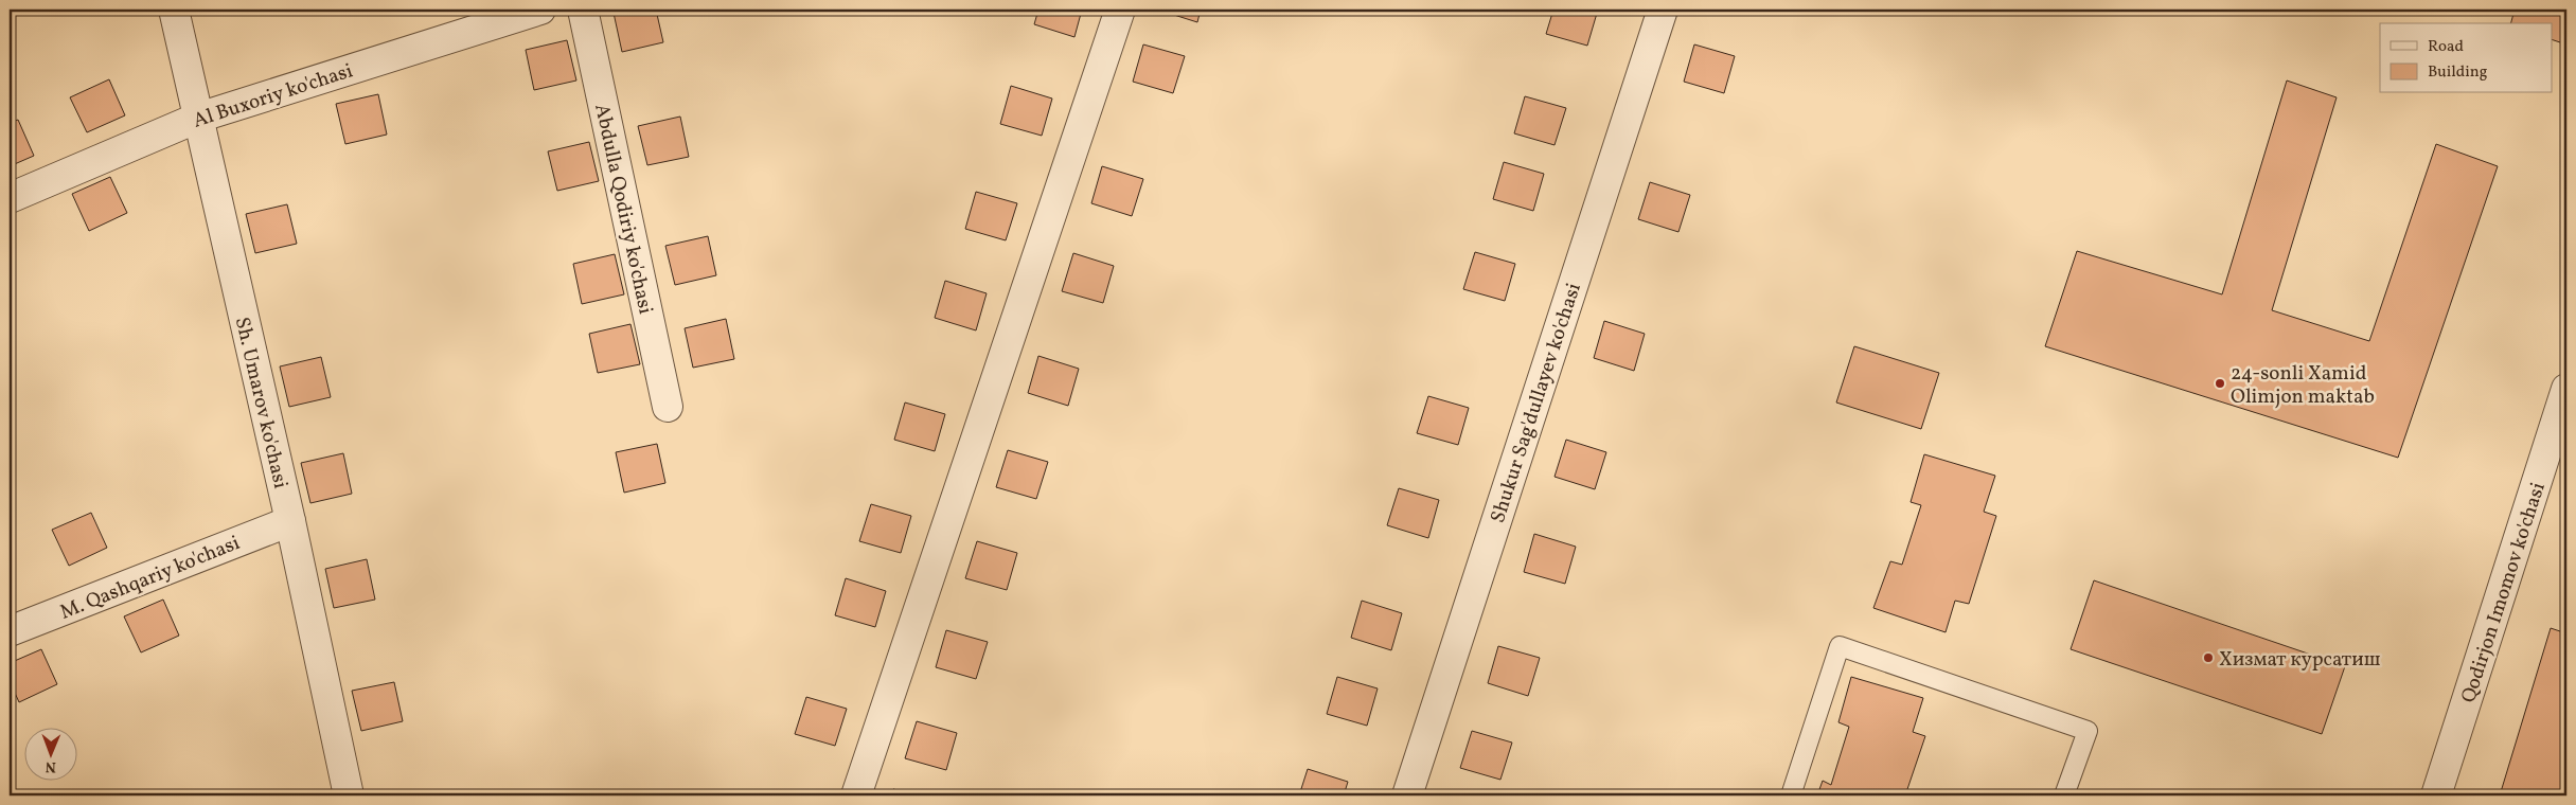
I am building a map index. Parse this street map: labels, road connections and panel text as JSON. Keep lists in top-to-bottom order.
{
  "streets": {
    "street": [
      "Al Buxoriy ko'chasi",
      "Abdulla Qodiriy ko'chasi",
      "Sh. Umarov ko'chasi",
      "Shukur Sag'dullayev ko'chasi",
      "M. Qashqariy ko'chasi",
      "Qodirjon Imomov ko'chasi"
    ]
  },
  "crossings": [
    ["Al Buxoriy ko'chasi", "Sh. Umarov ko'chasi"],
    ["Sh. Umarov ko'chasi", "M. Qashqariy ko'chasi"]
  ],
  "places": ["24-sonli Xamid Olimjon maktab", "Хизмат курсатиш"],
  "legend": ["Road", "Building"],
  "north": "bottom"
}
